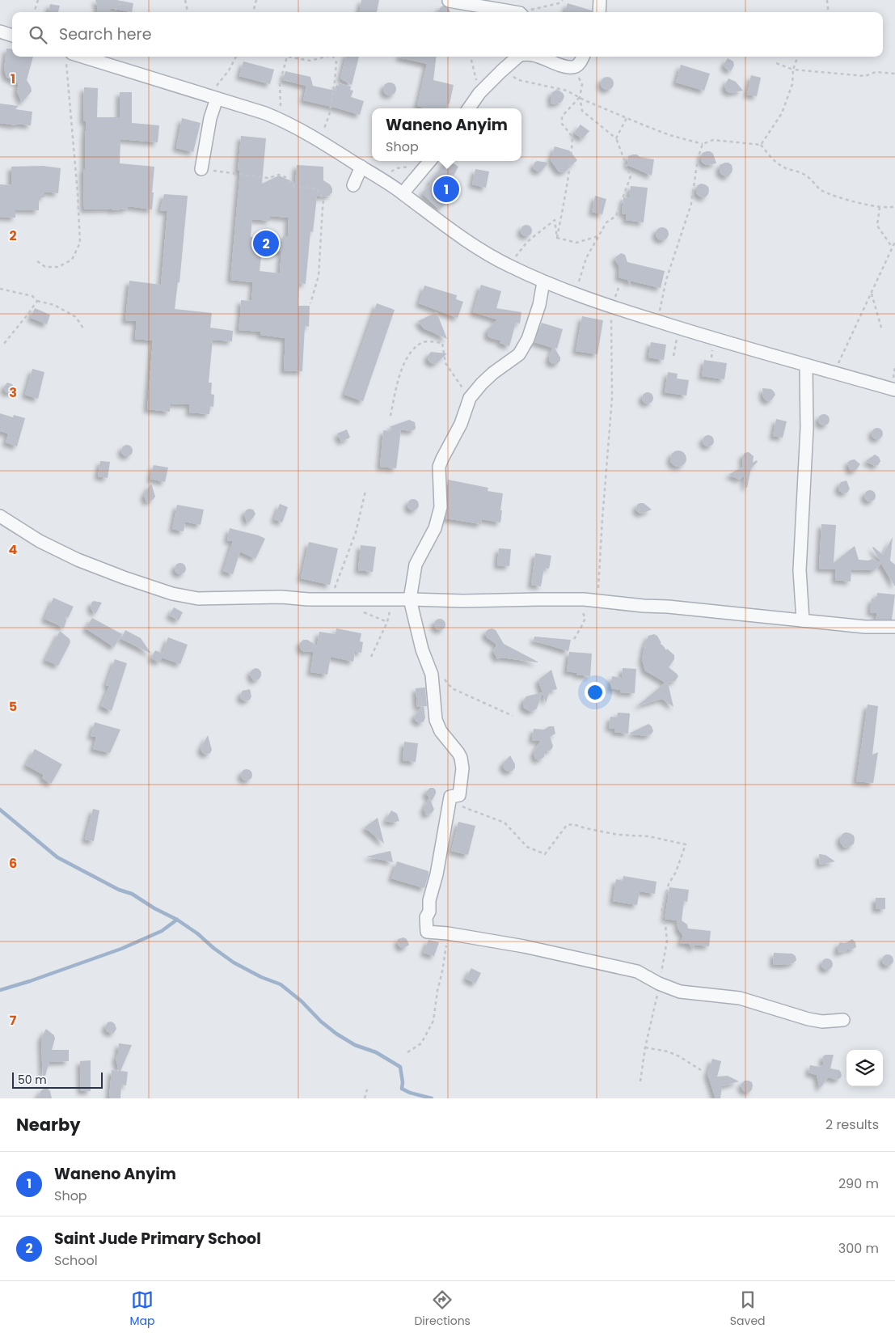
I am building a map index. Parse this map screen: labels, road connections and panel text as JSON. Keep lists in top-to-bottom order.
{
  "scale_bar": "50 m",
  "page": {
    "search": "Search here",
    "popup": ["Waneno Anyim", "Shop"],
    "pins": ["1", "2"],
    "scale": "50 m",
    "heading": ["Nearby", "2 results"],
    "list": [
      {
        "mark": "1",
        "name": "Waneno Anyim",
        "note": "Shop",
        "value": "290 m"
      },
      {
        "mark": "2",
        "name": "Saint Jude Primary School",
        "note": "School",
        "value": "300 m"
      }
    ],
    "nav": ["Map", "Directions", "Saved"]
  },
  "grid": {
    "rows": [
      "1",
      "2",
      "3",
      "4",
      "5",
      "6",
      "7"
    ]
  }
}
